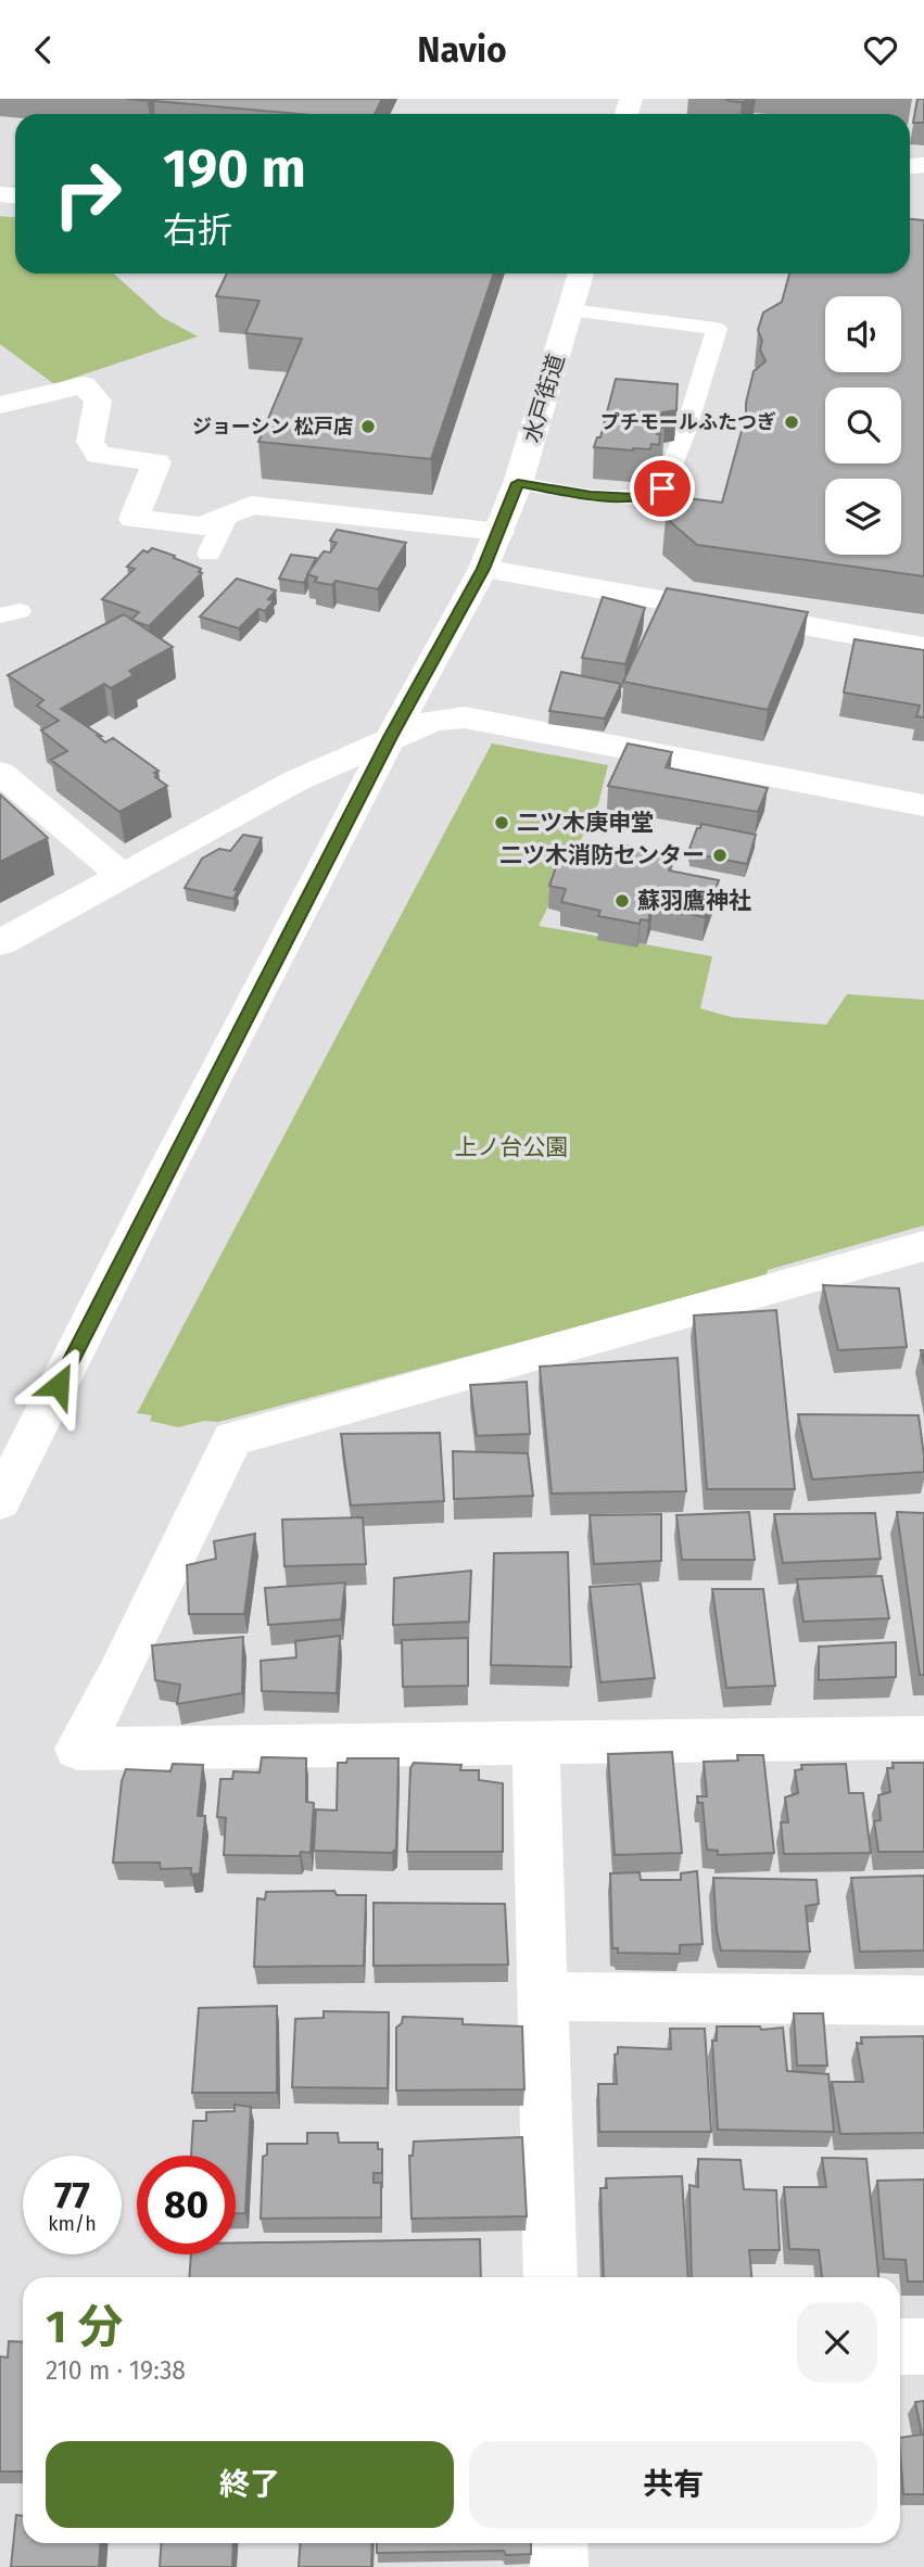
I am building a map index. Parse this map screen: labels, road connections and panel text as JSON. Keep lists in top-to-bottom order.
{
  "streets": {
    "main road": ["水戸街道"]
  },
  "parks": ["上ノ台公園"],
  "places": [
    "プチモールふたつぎ",
    "ジョーシン 松戸店",
    "二ツ木庚申堂",
    "二ツ木消防センター",
    "蘇羽鷹神社"
  ],
  "page": {
    "header": "Navio",
    "turn": ["190 m", "右折"],
    "speed": "77 km/h",
    "limit": "80",
    "heading": ["1 分", "210 m · 19:38"],
    "buttons": ["終了", "共有"]
  }
}
